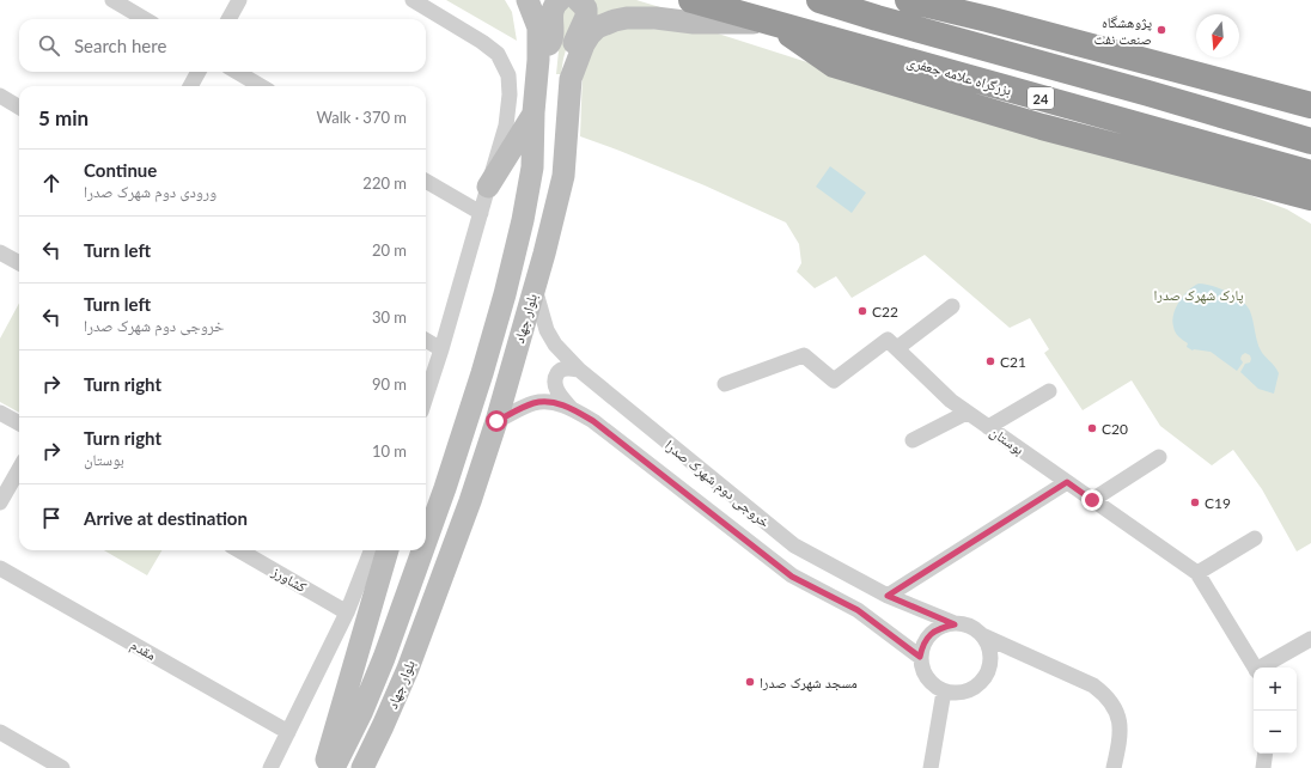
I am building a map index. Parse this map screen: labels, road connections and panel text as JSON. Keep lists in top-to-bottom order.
{
  "streets": {
    "highway": ["بزرگراه علامه جعفری", "24"],
    "street": [
      "بلوار جهاد",
      "بوستان",
      "خروجی دوم شهرک صدرا",
      "کشاورز",
      "مقدم"
    ]
  },
  "crossings": [
    ["بزرگراه علامه جعفری", "بلوار جهاد"],
    ["بلوار جهاد", "خروجی دوم شهرک صدرا"]
  ],
  "parks": ["پارک شهرک صدرا"],
  "places": [
    "پژوهشگاه صنعت نفت",
    "C22",
    "C21",
    "C20",
    "C19",
    "مسجد شهرک صدرا"
  ],
  "north": "bottom",
  "page": {
    "search": "Search here",
    "heading": ["5 min", "Walk · 370 m"],
    "list": [
      ["Continue", "ورودی دوم شهرک صدرا", "220 m"],
      ["Turn left", "20 m"],
      ["Turn left", "خروجی دوم شهرک صدرا", "30 m"],
      ["Turn right", "90 m"],
      ["Turn right", "بوستان", "10 m"],
      "Arrive at destination"
    ],
    "map_buttons": ["+", "−"]
  }
}
